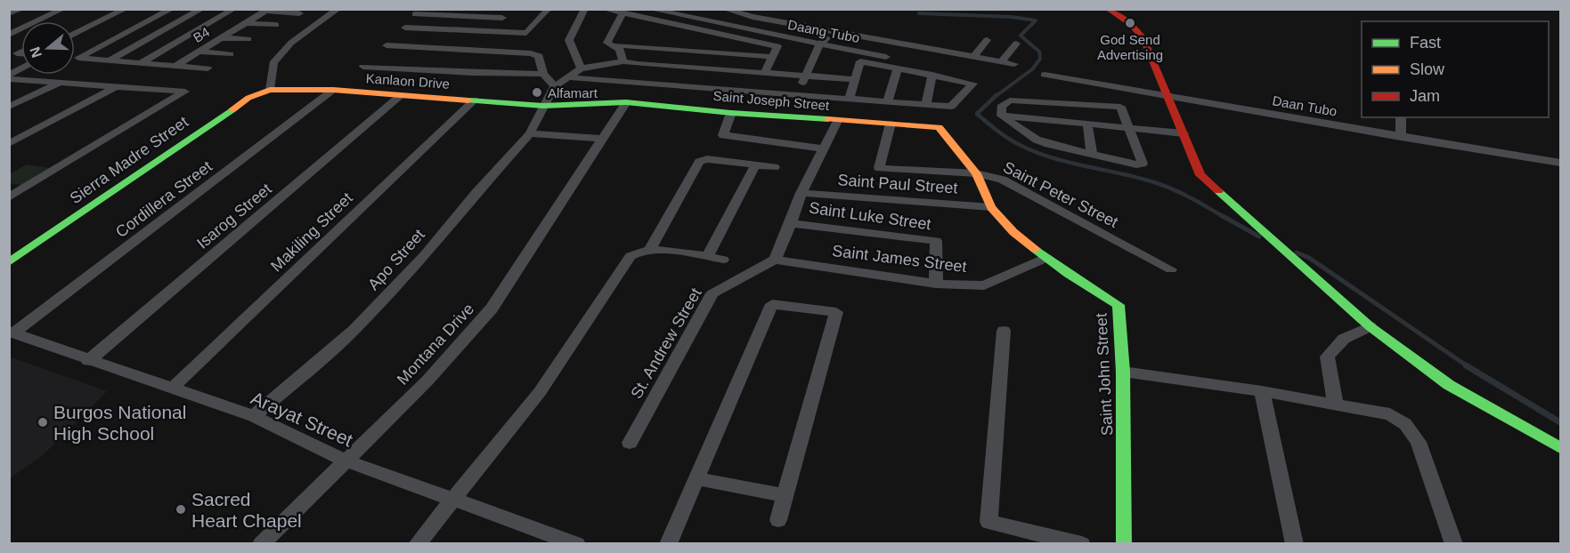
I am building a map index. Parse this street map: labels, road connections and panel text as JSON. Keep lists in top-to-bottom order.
{
  "streets": {
    "street": [
      "Daang Tubo",
      "B4",
      "Kanlaon Drive",
      "Saint Joseph Street",
      "Daan Tubo",
      "Sierra Madre Street",
      "Saint Paul Street",
      "Saint Peter Street",
      "Cordillera Street",
      "Isarog Street",
      "Saint Luke Street",
      "Makiling Street",
      "Saint James Street",
      "Apo Street",
      "St. Andrew Street",
      "Montana Drive",
      "Saint John Street",
      "Arayat Street"
    ]
  },
  "crossings": [
    ["Kanlaon Drive", "Saint Joseph Street"],
    ["Kanlaon Drive", "Sierra Madre Street"],
    ["Kanlaon Drive", "Cordillera Street"],
    ["Kanlaon Drive", "Isarog Street"],
    ["Kanlaon Drive", "Makiling Street"],
    ["Kanlaon Drive", "Apo Street"],
    ["Saint Joseph Street", "Saint Peter Street"],
    ["Saint Joseph Street", "Apo Street"],
    ["Saint Joseph Street", "Montana Drive"],
    ["Saint Joseph Street", "Saint John Street"],
    ["Saint Paul Street", "Saint John Street"],
    ["Saint Peter Street", "Saint John Street"],
    ["Cordillera Street", "Arayat Street"],
    ["Isarog Street", "Arayat Street"],
    ["Saint Luke Street", "Saint James Street"],
    ["Makiling Street", "Arayat Street"],
    ["Saint James Street", "St. Andrew Street"],
    ["Saint James Street", "Saint John Street"],
    ["Apo Street", "Arayat Street"],
    ["Montana Drive", "Arayat Street"]
  ],
  "places": [
    "God Send Advertising",
    "Alfamart",
    "Burgos National High School",
    "Sacred Heart Chapel"
  ],
  "legend": ["Fast", "Slow", "Jam"],
  "north": "left"
}
